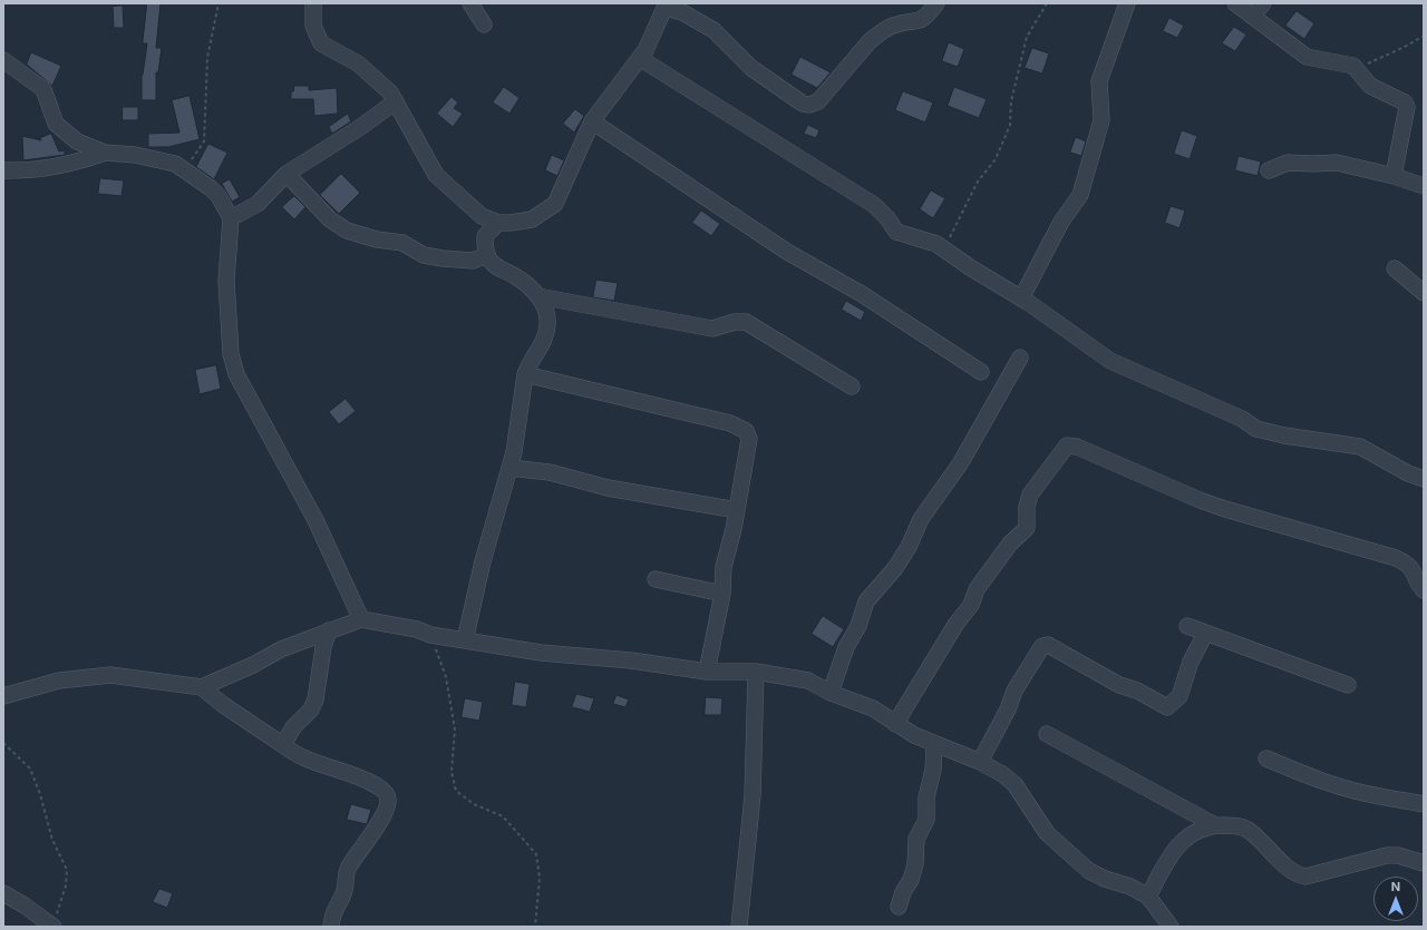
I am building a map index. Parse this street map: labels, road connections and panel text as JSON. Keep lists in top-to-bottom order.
{
  "north": "top"
}
